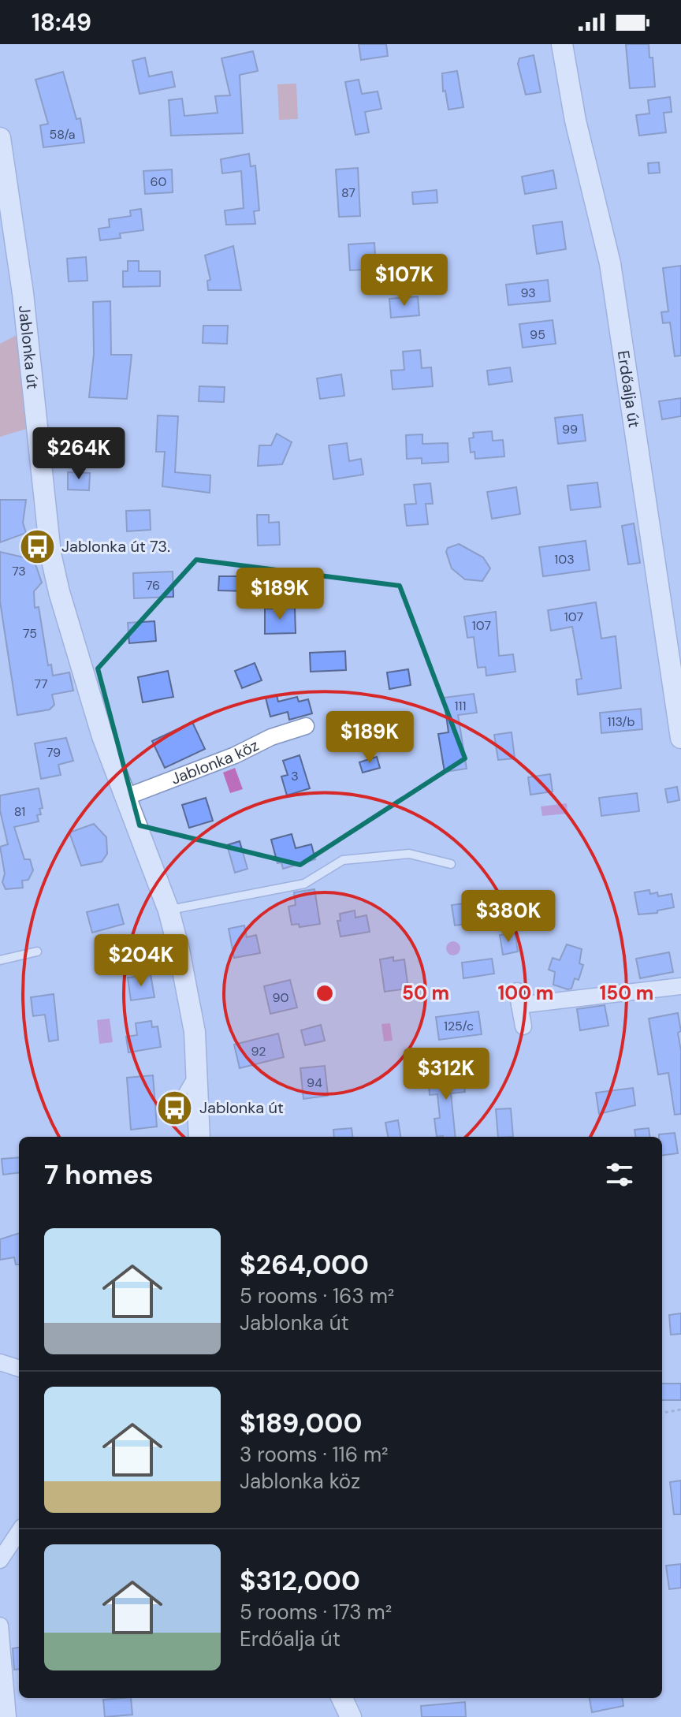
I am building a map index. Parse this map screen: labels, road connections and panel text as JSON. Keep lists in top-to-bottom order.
{
  "streets": {
    "street": ["Jablonka út", "Erdőalja út", "Jablonka köz"]
  },
  "crossings": [
    ["Jablonka út", "Jablonka köz"]
  ],
  "places": {
    "bus stop": ["Jablonka út 73.", "Jablonka út"]
  },
  "house_numbers": [
    "58/a",
    "60",
    "87",
    "93",
    "95",
    "99",
    "103",
    "73",
    "76",
    "107",
    "107",
    "75",
    "77",
    "111",
    "113/b",
    "79",
    "3",
    "81",
    "90",
    "125/c",
    "92",
    "94"
  ],
  "page": {
    "status": "18:49",
    "price": [
      "$107K",
      "$264K",
      "$189K",
      "$189K",
      "$380K",
      "$204K",
      "$312K"
    ],
    "heading": "7 homes",
    "list": [
      {
        "name": "$264,000",
        "note": "5 rooms · 163 m² · Jablonka út"
      },
      {
        "name": "$189,000",
        "note": "3 rooms · 116 m² · Jablonka köz"
      },
      {
        "name": "$312,000",
        "note": "5 rooms · 173 m² · Erdőalja út"
      }
    ]
  },
  "rings": ["50 m", "100 m", "150 m"]
}
